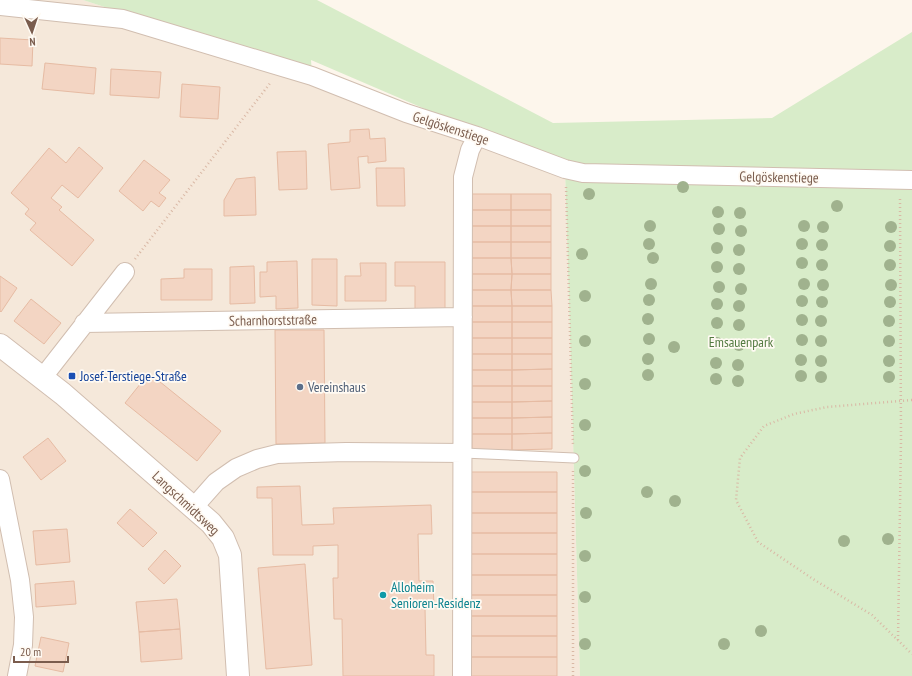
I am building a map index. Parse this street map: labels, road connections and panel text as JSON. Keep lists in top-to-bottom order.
{
  "streets": {
    "street": ["Gelgöskenstiege", "Scharnhorststraße", "Langschmidtsweg"]
  },
  "parks": ["Emsauenpark"],
  "places": {
    "transit": ["Josef-Terstiege-Straße"],
    "other": ["Vereinshaus", "Alloheim Senioren-Residenz"]
  },
  "scale_bar": "20 m",
  "north": "bottom"
}
